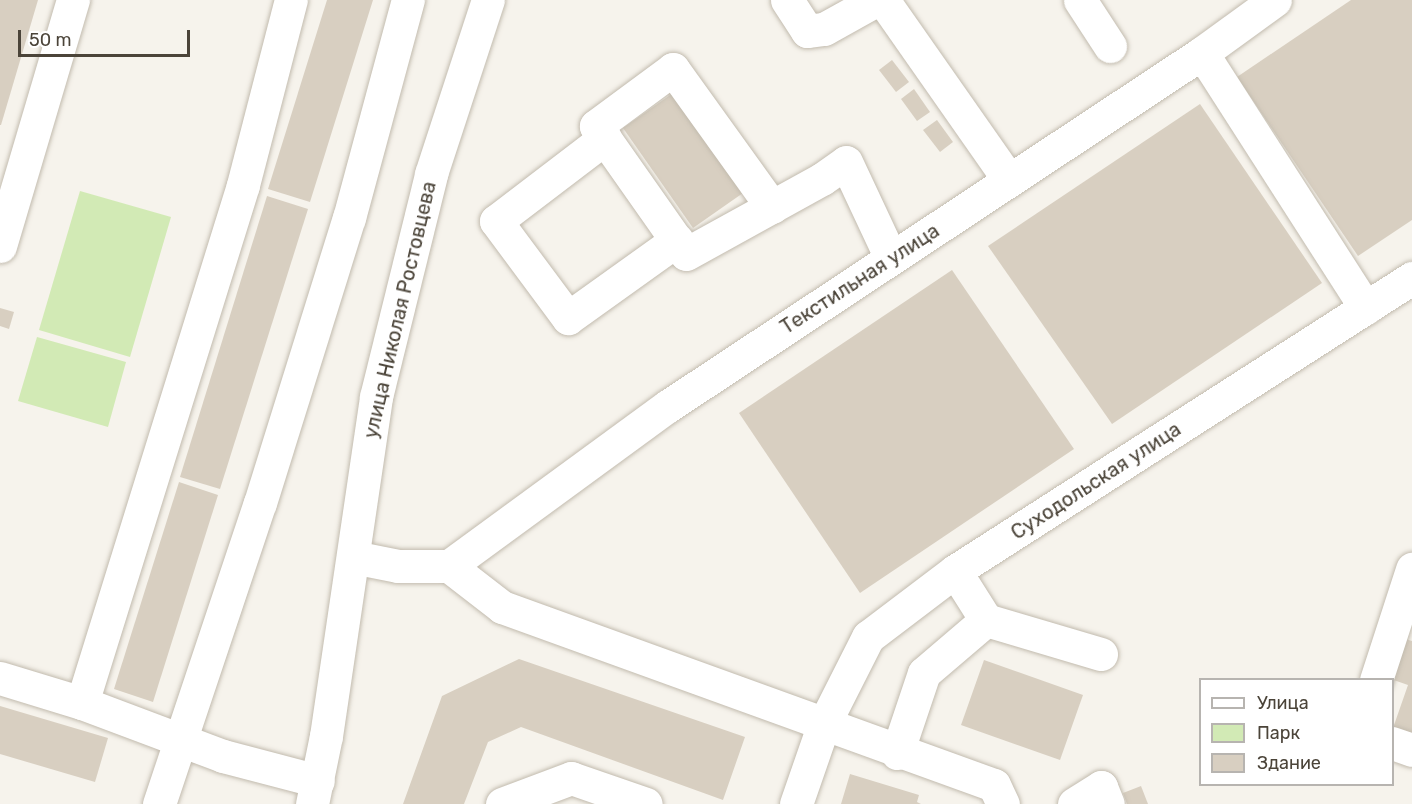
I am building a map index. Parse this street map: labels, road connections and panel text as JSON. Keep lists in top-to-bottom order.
{
  "streets": {
    "street": ["Текстильная улица", "улица Николая Ростовцева", "Суходольская улица"]
  },
  "legend": ["Улица", "Парк", "Здание"],
  "scale_bar": "50 m"
}
